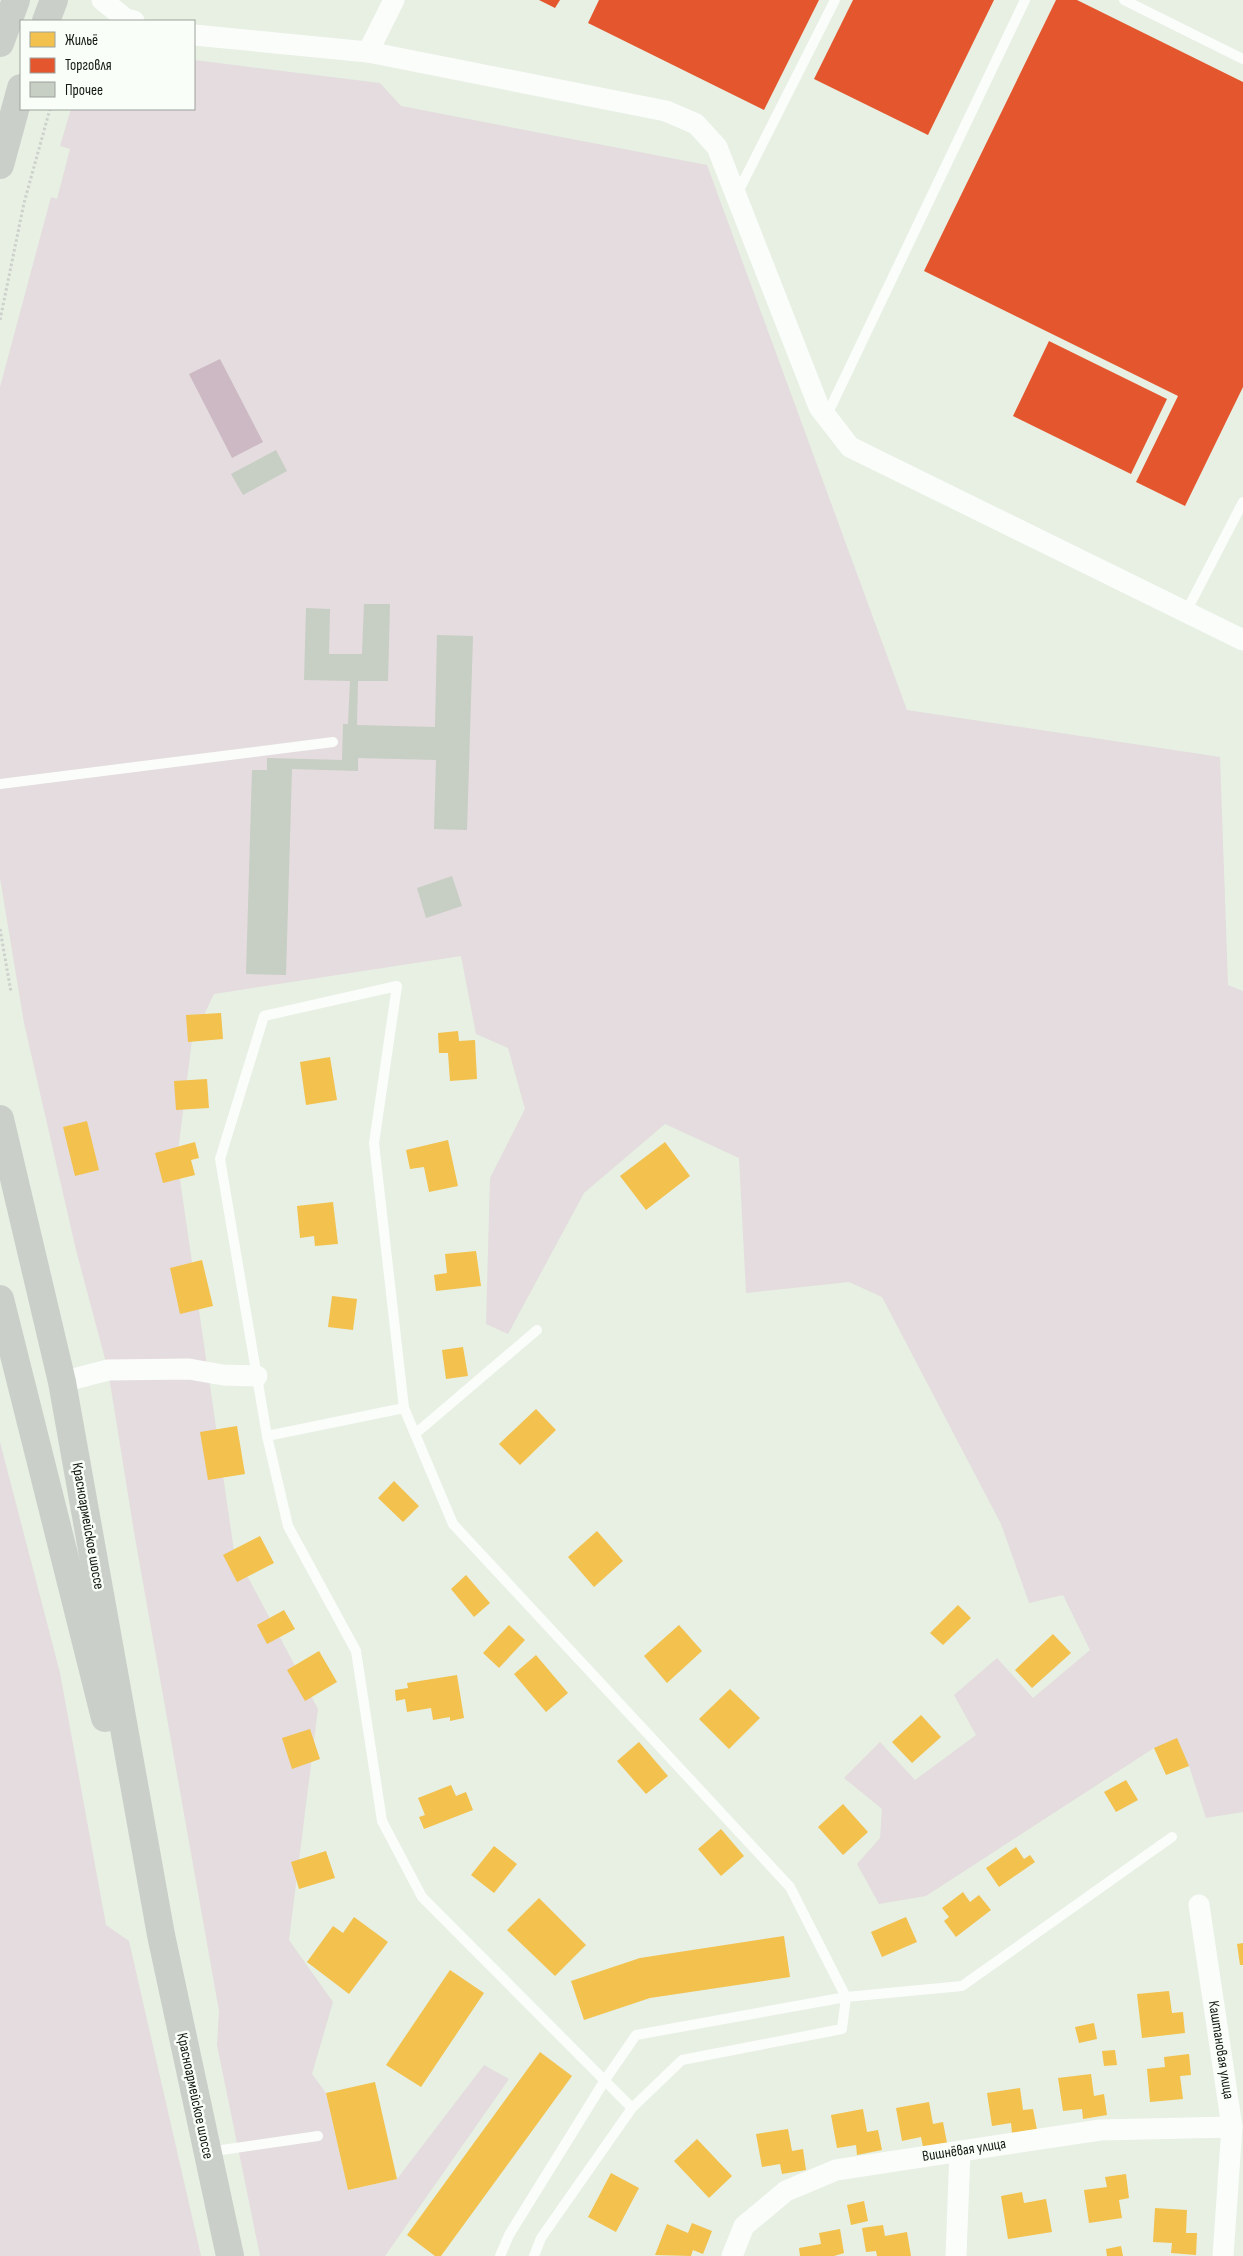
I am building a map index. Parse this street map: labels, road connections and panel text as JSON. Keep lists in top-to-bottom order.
{
  "streets": {
    "main road": ["Красноармейское шоссе"],
    "street": ["Каштановая улица", "Вишнёвая улица"]
  },
  "crossings": [
    ["Каштановая улица", "Вишнёвая улица"]
  ],
  "legend": ["Жильё", "Торговля", "Прочее"]
}
